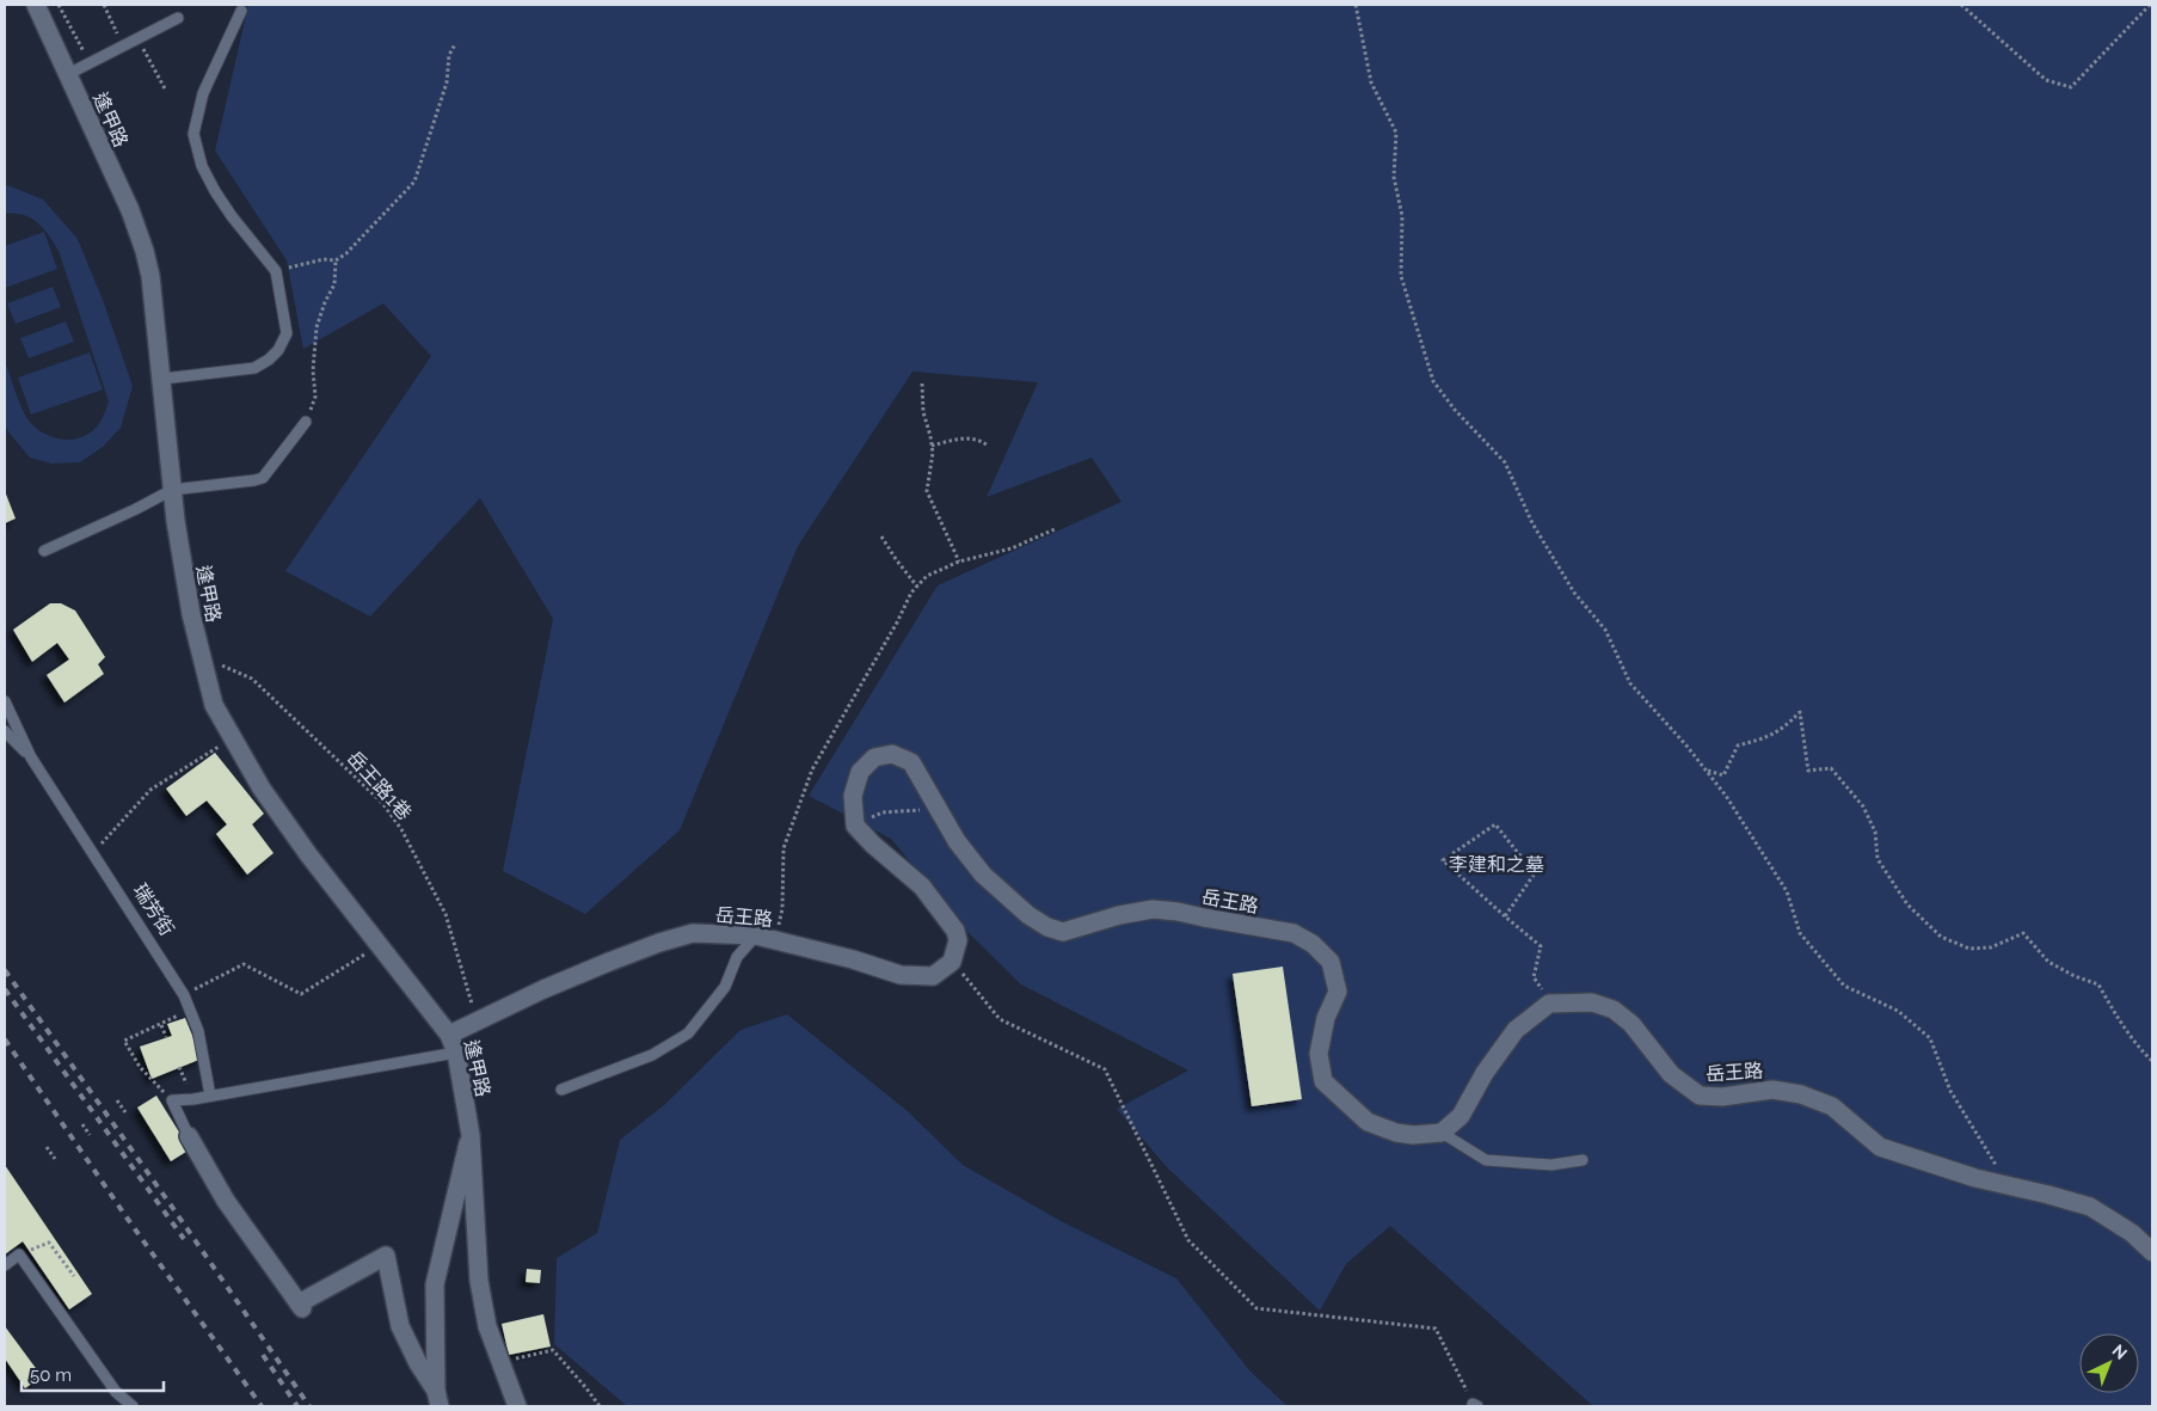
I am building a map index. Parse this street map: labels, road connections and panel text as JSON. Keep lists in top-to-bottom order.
{
  "streets": {
    "street": ["逢甲路", "岳王路"],
    "lane": ["瑞芳街"],
    "path": ["岳王路1巷"]
  },
  "crossings": [
    ["逢甲路", "岳王路1巷"],
    ["逢甲路", "岳王路"],
    ["岳王路1巷", "岳王路"]
  ],
  "parks": ["李建和之墓"],
  "scale_bar": "50 m",
  "north": "top right"
}
